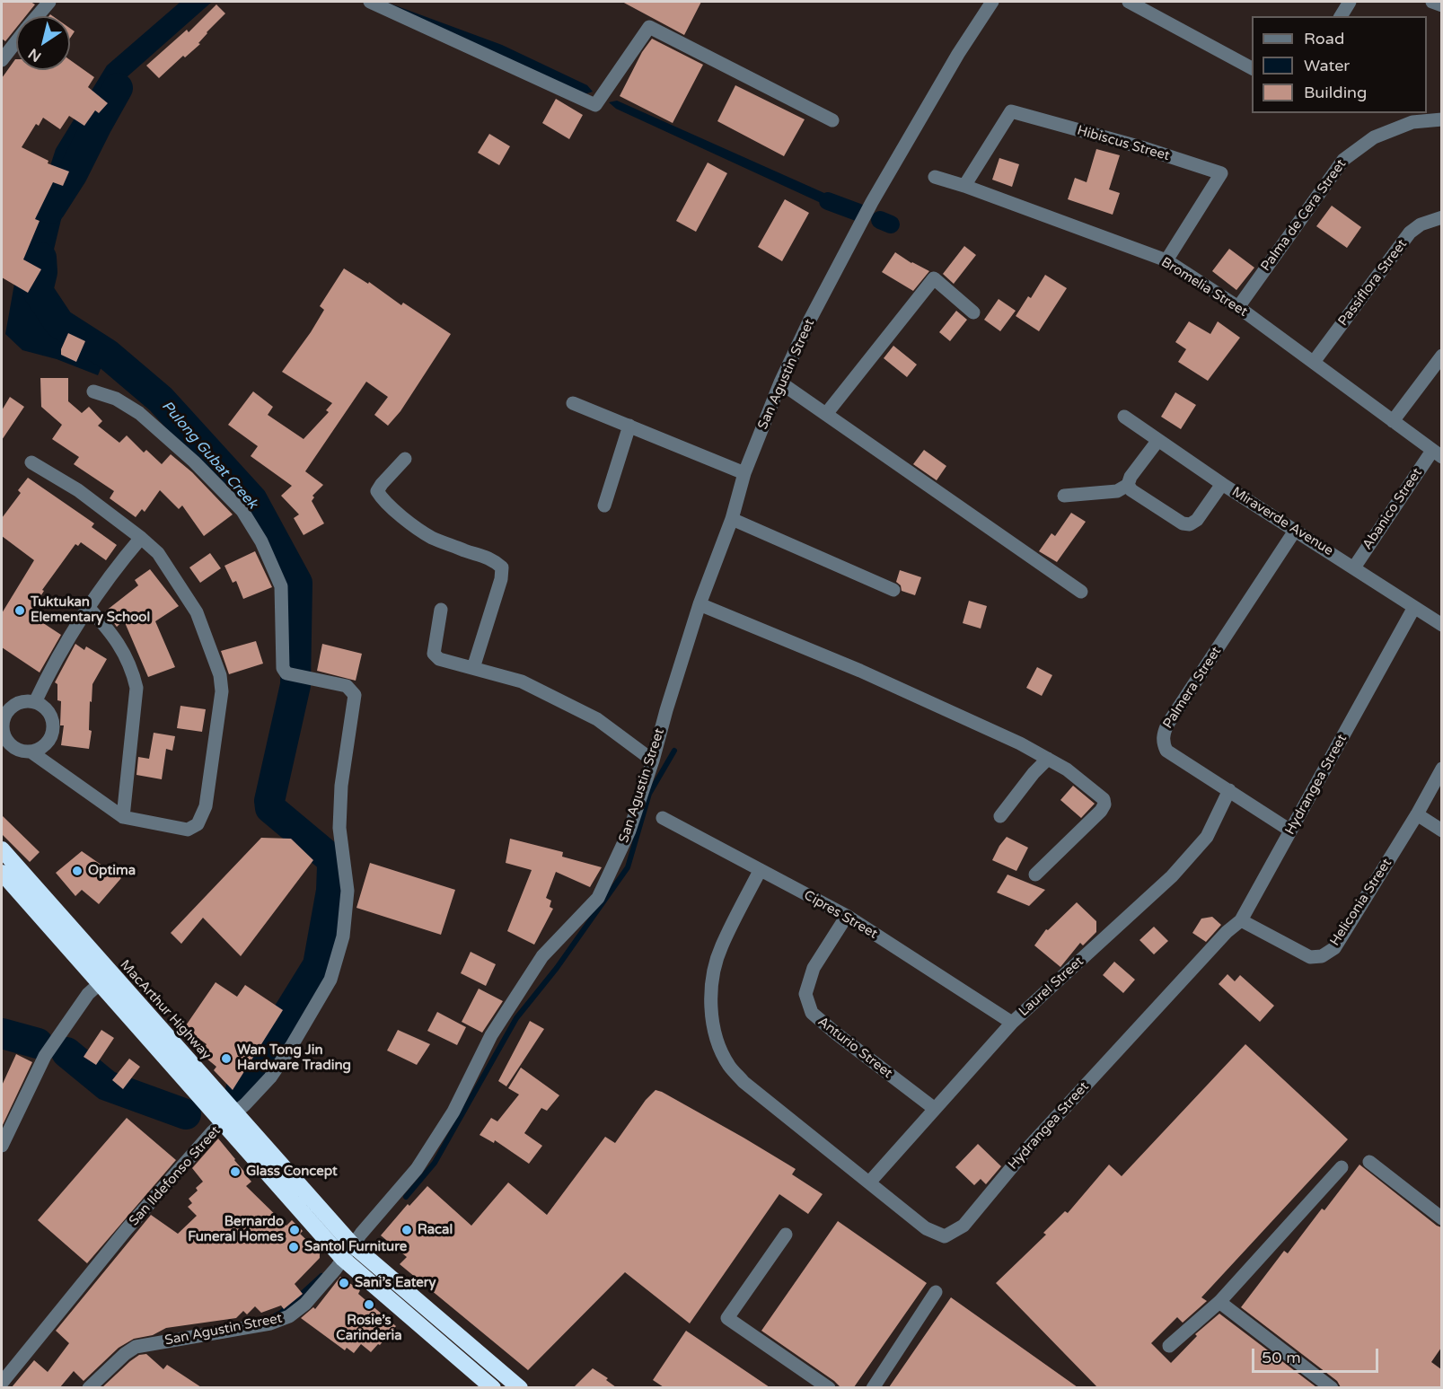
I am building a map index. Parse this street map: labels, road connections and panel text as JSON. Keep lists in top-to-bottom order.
{
  "streets": {
    "highway": ["MacArthur Highway"],
    "street": [
      "Hibiscus Street",
      "Palma de Cera Street",
      "Passiflora Street",
      "Bromelia Street",
      "San Agustin Street",
      "Abanico Street",
      "Miraverde Avenue",
      "Palmera Street",
      "Hydrangea Street",
      "Heliconia Street",
      "Cipres Street",
      "Laurel Street",
      "Anturio Street",
      "San Ildefonso Street"
    ]
  },
  "crossings": [
    ["Hibiscus Street", "Bromelia Street"],
    ["Palma de Cera Street", "Bromelia Street"],
    ["Passiflora Street", "Bromelia Street"],
    ["Bromelia Street", "Abanico Street"],
    ["San Agustin Street", "MacArthur Highway"],
    ["Abanico Street", "Miraverde Avenue"],
    ["Miraverde Avenue", "Palmera Street"],
    ["Miraverde Avenue", "Hydrangea Street"],
    ["Palmera Street", "Hydrangea Street"],
    ["Palmera Street", "Laurel Street"],
    ["Hydrangea Street", "Heliconia Street"],
    ["Hydrangea Street", "Cipres Street"],
    ["Hydrangea Street", "Laurel Street"],
    ["Cipres Street", "Laurel Street"],
    ["Cipres Street", "Anturio Street"],
    ["Laurel Street", "Anturio Street"],
    ["MacArthur Highway", "San Ildefonso Street"]
  ],
  "water": ["Pulong Gubat Creek"],
  "places": [
    "Tuktukan Elementary School",
    "Optima",
    "Wan Tong Jin Hardware Trading",
    "Glass Concept",
    "Bernardo Funeral Homes",
    "Racal",
    "Santol Furniture",
    "Sani’s Eatery",
    "Rosie’s Carinderia"
  ],
  "legend": ["Road", "Water", "Building"],
  "scale_bar": "50 m",
  "north": "bottom left"
}
